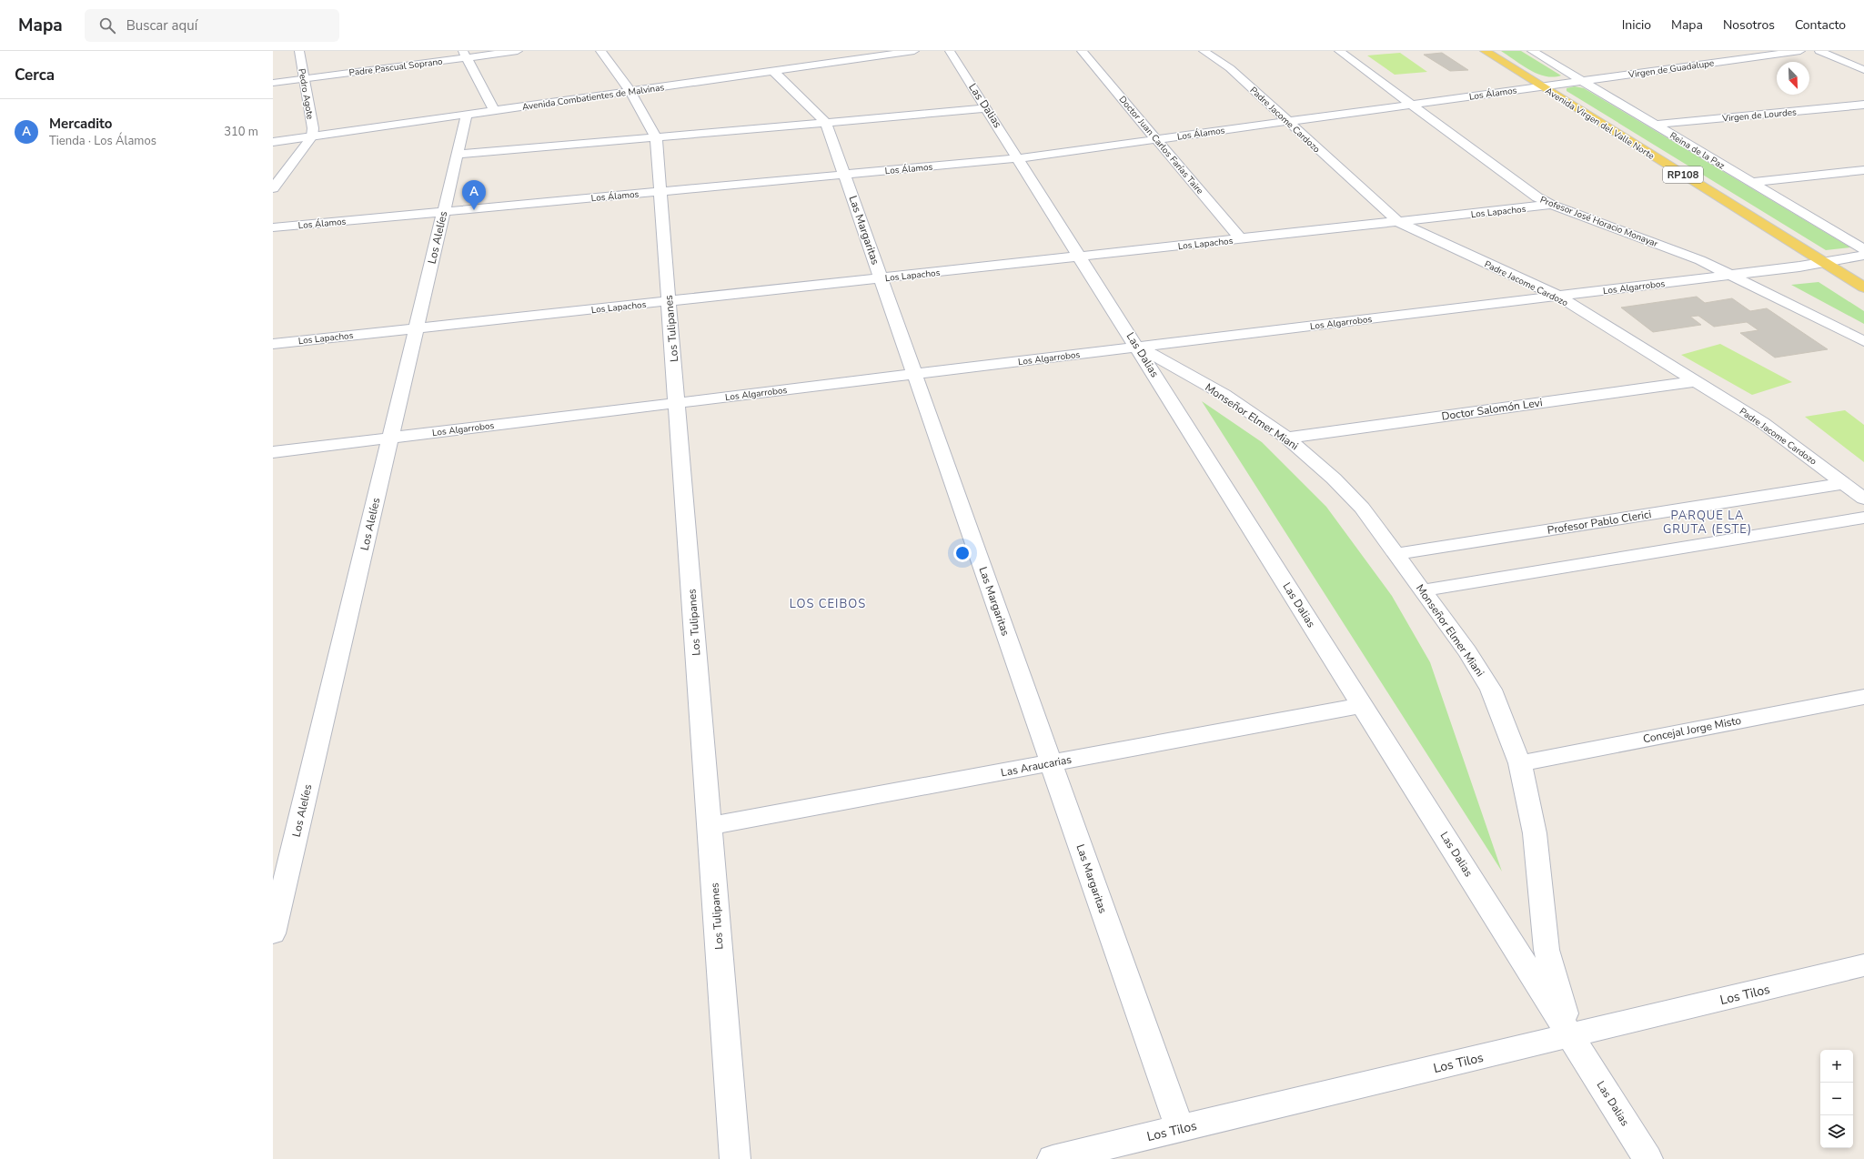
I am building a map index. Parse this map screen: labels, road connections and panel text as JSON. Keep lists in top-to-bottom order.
{
  "streets": {
    "main road": ["Avenida Virgen del Valle Norte", "RP108"],
    "street": [
      "Padre Pascual Soprano",
      "Virgen de Guadalupe",
      "Los Álamos",
      "Pedro Agote",
      "Avenida Combatientes de Malvinas",
      "Las Dalias",
      "Virgen de Lourdes",
      "Padre Jacome Cardozo",
      "Doctor Juan Carlos Farías Taire",
      "Reina de la Paz",
      "Los Lapachos",
      "Profesor José Horacio Monayar",
      "Las Margaritas",
      "Los Alelíes",
      "Los Algarrobos",
      "Los Tulipanes",
      "Doctor Salomón Levi",
      "Monseñor Elmer Miani",
      "Profesor Pablo Clerici",
      "Concejal Jorge Misto",
      "Las Araucarias",
      "Los Tilos"
    ]
  },
  "crossings": [
    ["Padre Pascual Soprano", "Pedro Agote"],
    ["Virgen de Guadalupe", "Los Álamos"],
    ["Virgen de Guadalupe", "Avenida Virgen del Valle Norte"],
    ["Virgen de Guadalupe", "Reina de la Paz"],
    ["Los Álamos", "Las Dalias"],
    ["Los Álamos", "Padre Jacome Cardozo"],
    ["Los Álamos", "Avenida Virgen del Valle Norte"],
    ["Los Álamos", "Doctor Juan Carlos Farías Taire"],
    ["Los Álamos", "Profesor José Horacio Monayar"],
    ["Los Álamos", "Las Margaritas"],
    ["Los Álamos", "Los Alelíes"],
    ["Los Álamos", "Los Tulipanes"],
    ["Pedro Agote", "Avenida Combatientes de Malvinas"],
    ["Avenida Combatientes de Malvinas", "Las Margaritas"],
    ["Avenida Combatientes de Malvinas", "Los Alelíes"],
    ["Avenida Combatientes de Malvinas", "Los Tulipanes"],
    ["Las Dalias", "Los Lapachos"],
    ["Las Dalias", "Los Algarrobos"],
    ["Las Dalias", "Monseñor Elmer Miani"],
    ["Las Dalias", "Las Araucarias"],
    ["Las Dalias", "Los Tilos"],
    ["Virgen de Lourdes", "Reina de la Paz"],
    ["Padre Jacome Cardozo", "Los Lapachos"],
    ["Padre Jacome Cardozo", "Los Algarrobos"],
    ["Padre Jacome Cardozo", "Doctor Salomón Levi"],
    ["Padre Jacome Cardozo", "Profesor Pablo Clerici"],
    ["Avenida Virgen del Valle Norte", "Los Algarrobos"],
    ["Doctor Juan Carlos Farías Taire", "Los Lapachos"],
    ["Los Lapachos", "Profesor José Horacio Monayar"],
    ["Los Lapachos", "Las Margaritas"],
    ["Los Lapachos", "Los Alelíes"],
    ["Los Lapachos", "Los Tulipanes"],
    ["Profesor José Horacio Monayar", "Los Algarrobos"],
    ["Las Margaritas", "Los Algarrobos"],
    ["Las Margaritas", "Las Araucarias"],
    ["Las Margaritas", "Los Tilos"],
    ["Los Alelíes", "Los Algarrobos"],
    ["Los Algarrobos", "Los Tulipanes"],
    ["Los Algarrobos", "Monseñor Elmer Miani"],
    ["Los Tulipanes", "Las Araucarias"],
    ["Doctor Salomón Levi", "Monseñor Elmer Miani"],
    ["Monseñor Elmer Miani", "Profesor Pablo Clerici"],
    ["Monseñor Elmer Miani", "Concejal Jorge Misto"],
    ["Monseñor Elmer Miani", "Los Tilos"]
  ],
  "districts": ["PARQUE LA GRUTA (ESTE)", "LOS CEIBOS"],
  "north": "bottom right",
  "page": {
    "header": "Mapa",
    "search": "Buscar aquí",
    "nav": [
      "Inicio",
      "Mapa",
      "Nosotros",
      "Contacto"
    ],
    "heading": "Cerca",
    "list": [
      {
        "mark": "A",
        "name": "Mercadito",
        "note": "Tienda · Los Álamos",
        "value": "310 m"
      }
    ],
    "pins": "A",
    "map_buttons": ["+", "−"]
  }
}
